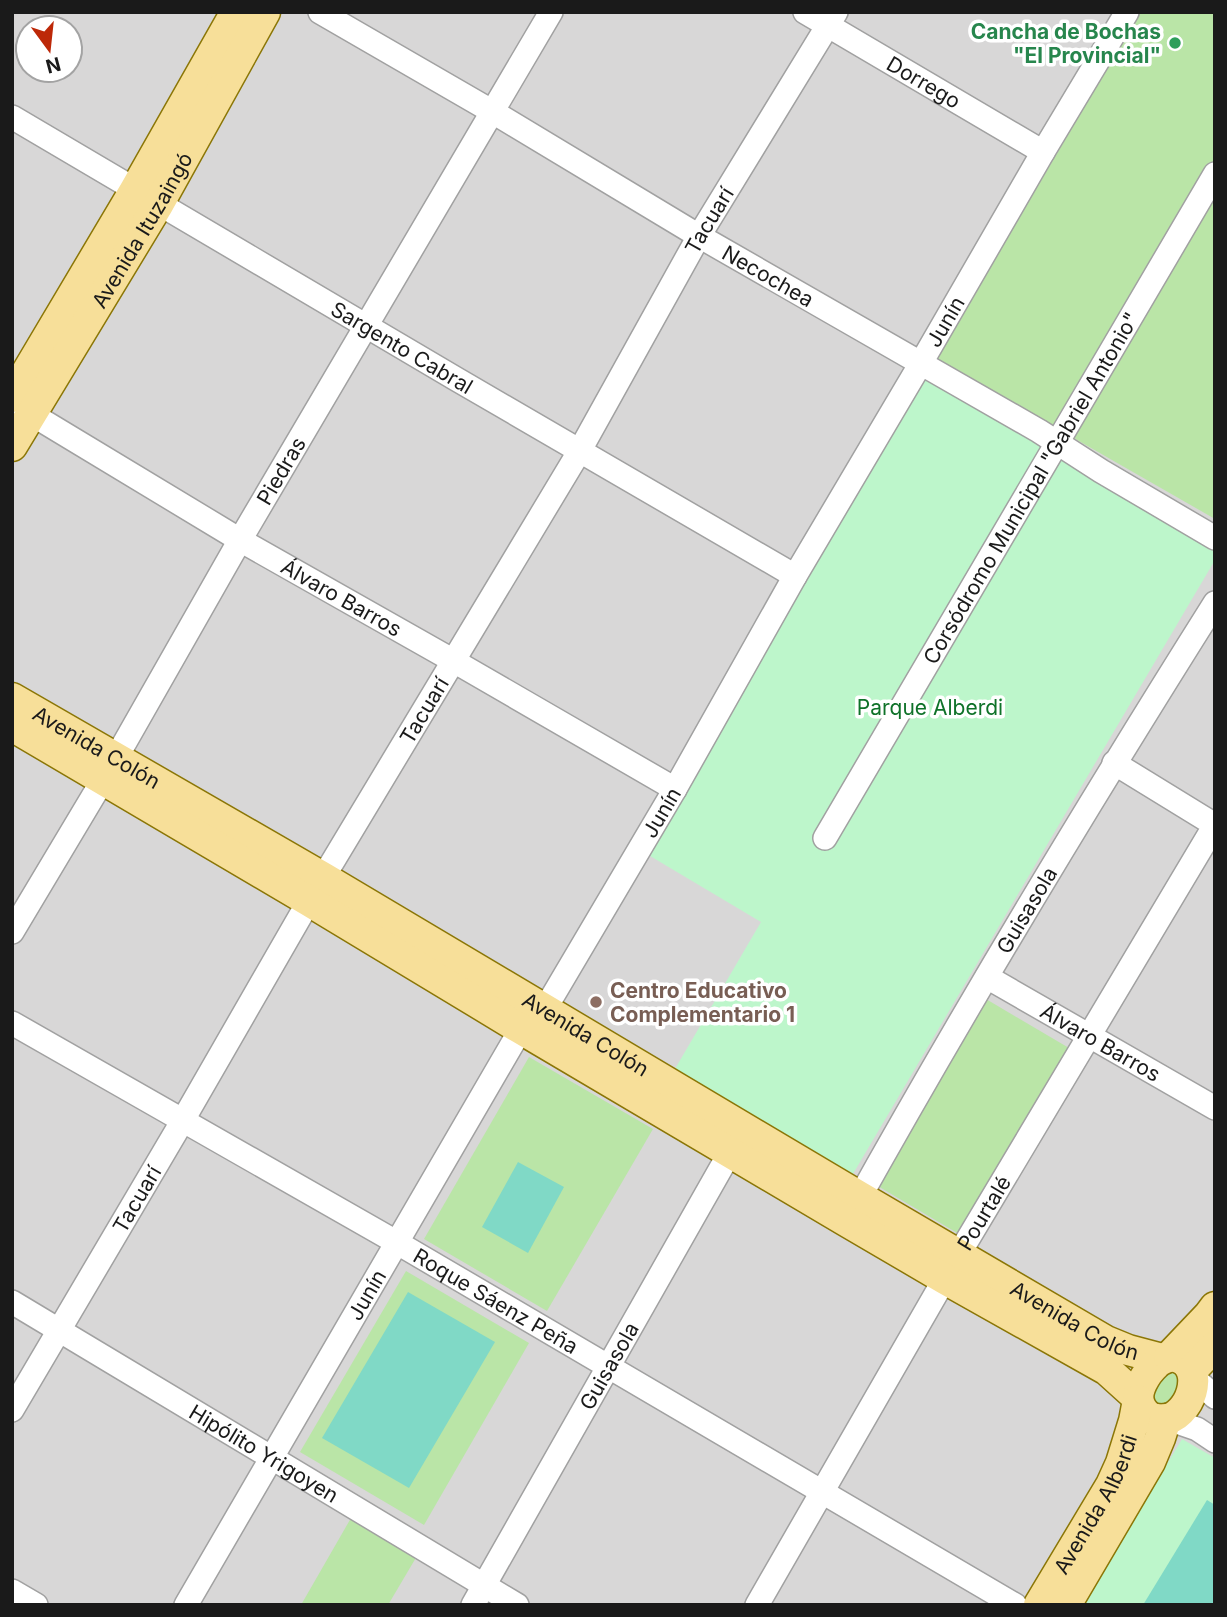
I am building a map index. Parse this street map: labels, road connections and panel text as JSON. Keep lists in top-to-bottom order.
{
  "streets": {
    "main road": ["Avenida Ituzaingó", "Avenida Colón", "Avenida Alberdi"],
    "street": [
      "Dorrego",
      "Tacuarí",
      "Necochea",
      "Junín",
      "Sargento Cabral",
      "Piedras",
      "Corsódromo Municipal \"Gabriel Antonio\"",
      "Álvaro Barros",
      "Guisasola",
      "Pourtalé",
      "Roque Sáenz Peña",
      "Hipólito Yrigoyen"
    ]
  },
  "crossings": [
    ["Dorrego", "Tacuarí"],
    ["Dorrego", "Junín"],
    ["Tacuarí", "Necochea"],
    ["Tacuarí", "Sargento Cabral"],
    ["Tacuarí", "Álvaro Barros"],
    ["Tacuarí", "Avenida Colón"],
    ["Tacuarí", "Roque Sáenz Peña"],
    ["Tacuarí", "Hipólito Yrigoyen"],
    ["Avenida Ituzaingó", "Sargento Cabral"],
    ["Avenida Ituzaingó", "Álvaro Barros"],
    ["Necochea", "Junín"],
    ["Necochea", "Piedras"],
    ["Necochea", "Corsódromo Municipal \"Gabriel Antonio\""],
    ["Junín", "Sargento Cabral"],
    ["Junín", "Álvaro Barros"],
    ["Junín", "Avenida Colón"],
    ["Junín", "Roque Sáenz Peña"],
    ["Junín", "Hipólito Yrigoyen"],
    ["Sargento Cabral", "Piedras"],
    ["Piedras", "Álvaro Barros"],
    ["Piedras", "Avenida Colón"],
    ["Álvaro Barros", "Guisasola"],
    ["Álvaro Barros", "Pourtalé"],
    ["Avenida Colón", "Guisasola"],
    ["Avenida Colón", "Pourtalé"],
    ["Avenida Colón", "Avenida Alberdi"],
    ["Guisasola", "Roque Sáenz Peña"],
    ["Guisasola", "Hipólito Yrigoyen"],
    ["Pourtalé", "Roque Sáenz Peña"]
  ],
  "parks": ["Parque Alberdi"],
  "places": ["Cancha de Bochas \"El Provincial\"", "Centro Educativo Complementario 1"],
  "north": "bottom"
}
